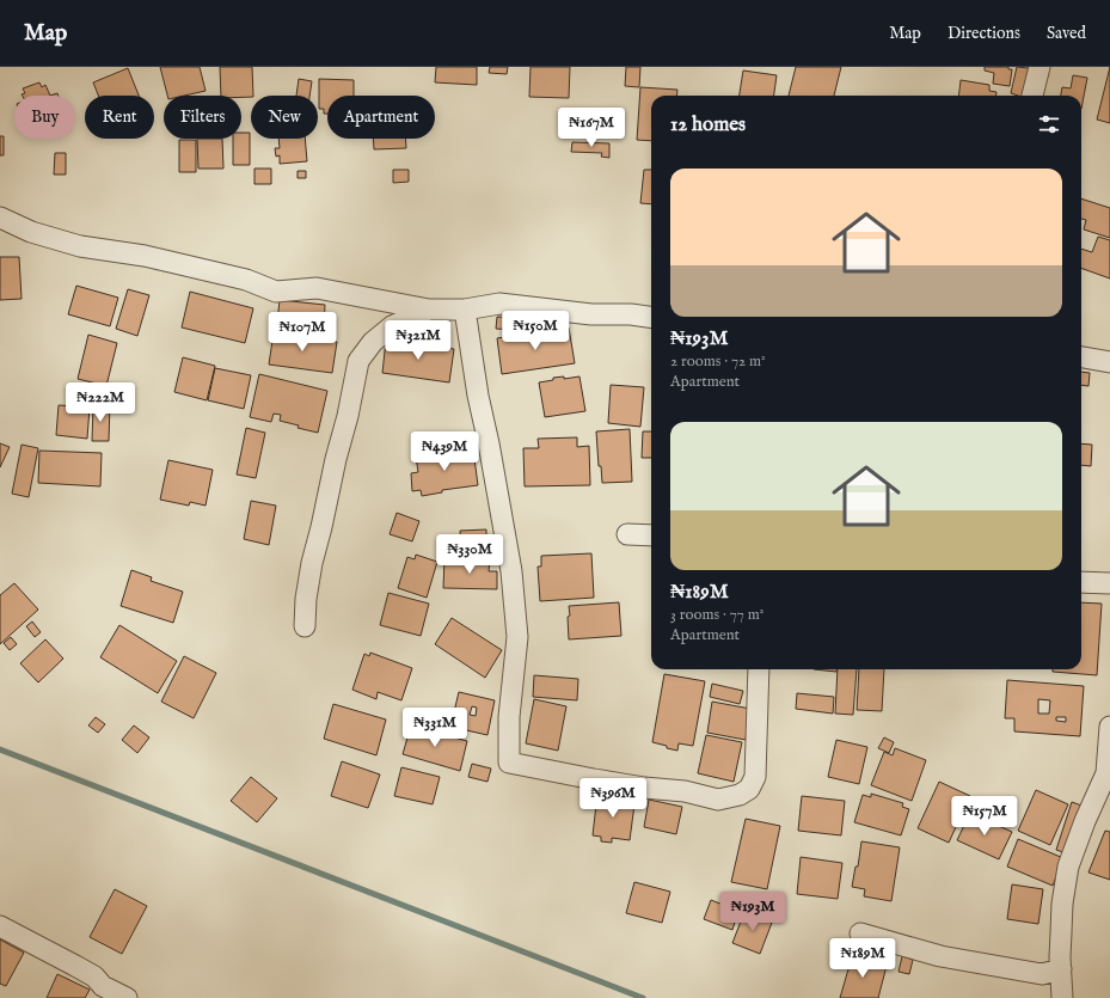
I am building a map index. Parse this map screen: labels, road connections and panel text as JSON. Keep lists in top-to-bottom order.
{
  "page": {
    "header": "Map",
    "nav": ["Map", "Directions", "Saved"],
    "chip": [
      "Buy",
      "Rent",
      "Filters",
      "New",
      "Apartment"
    ],
    "heading": "12 homes",
    "price": [
      "₦167M",
      "₦150M",
      "₦107M",
      "₦321M",
      "₦222M",
      "₦439M",
      "₦330M",
      "₦331M",
      "₦396M",
      "₦157M",
      "₦193M",
      "₦189M"
    ],
    "list": [
      {
        "name": "₦193M",
        "note": "2 rooms · 72 m² · Apartment"
      },
      {
        "name": "₦189M",
        "note": "3 rooms · 77 m² · Apartment"
      }
    ]
  }
}
